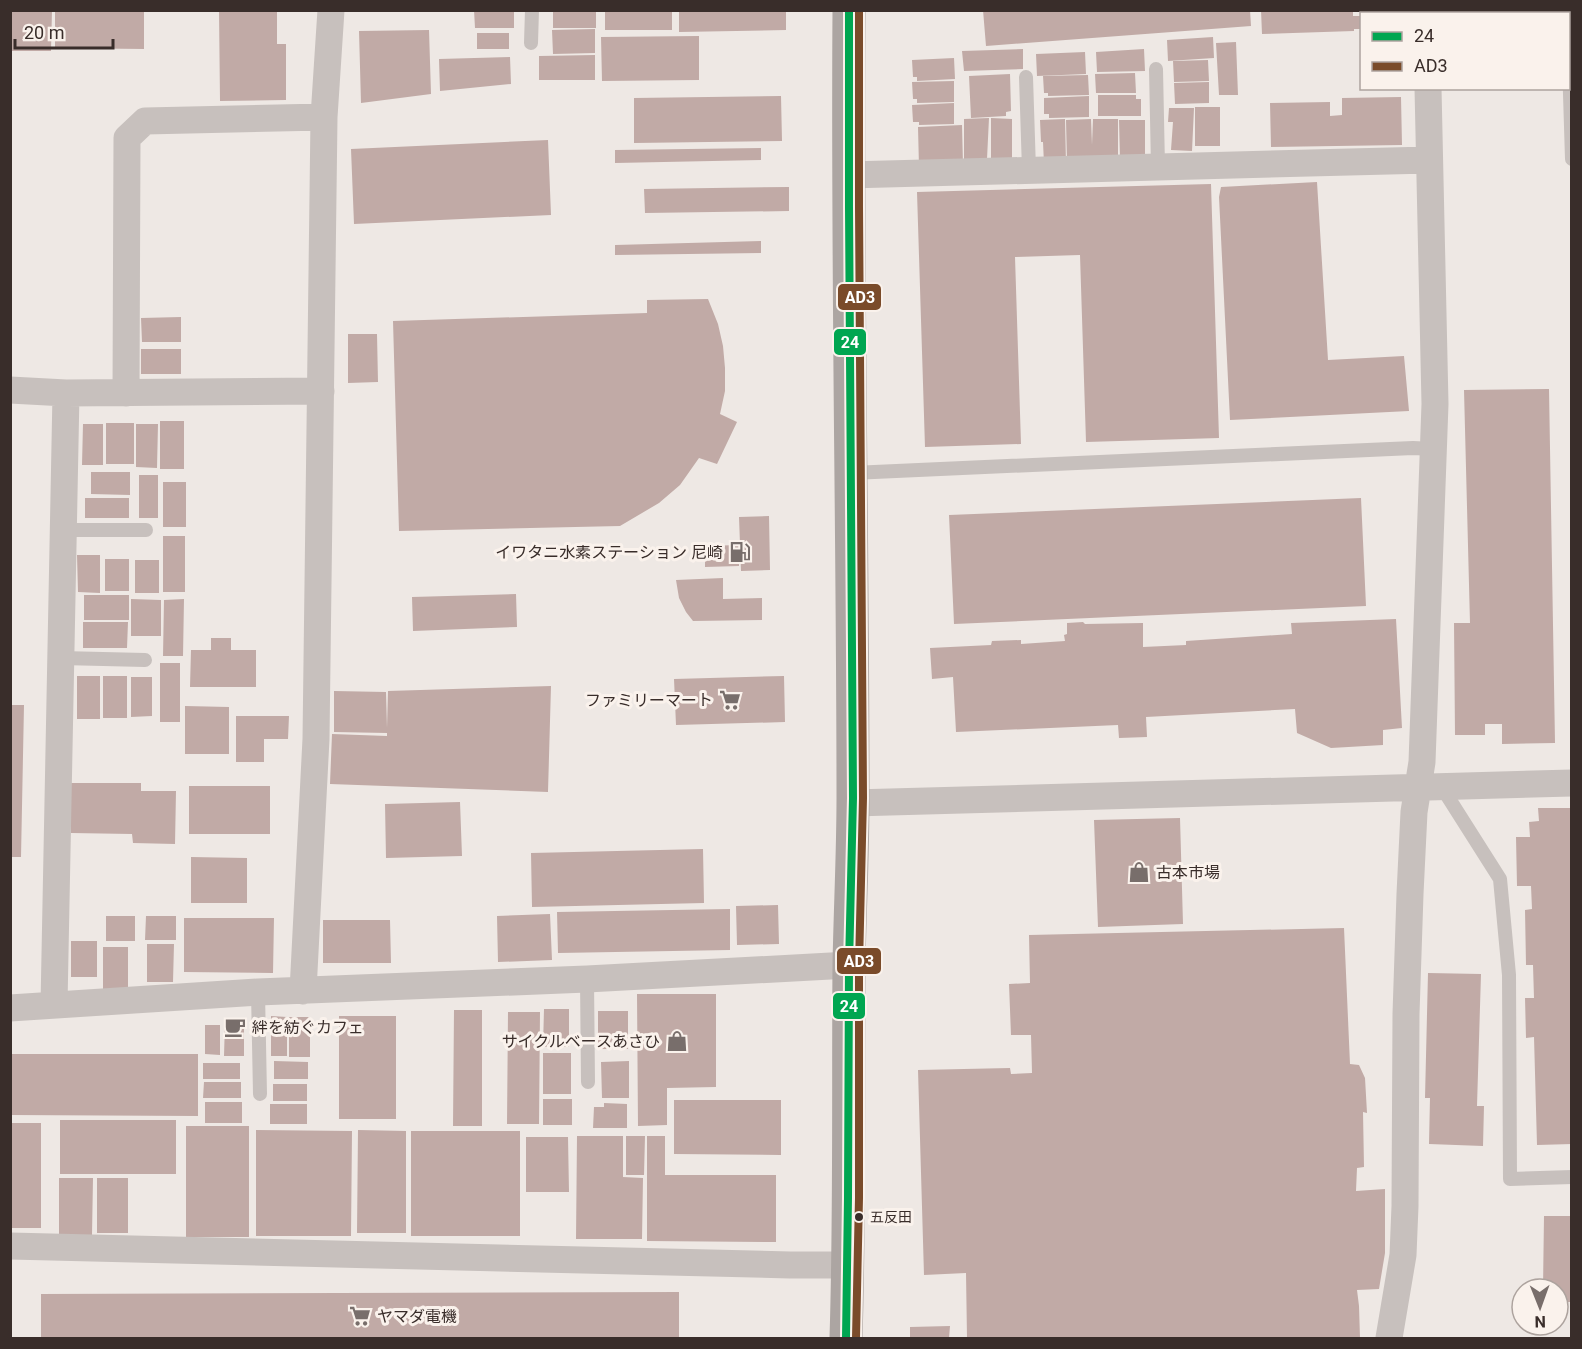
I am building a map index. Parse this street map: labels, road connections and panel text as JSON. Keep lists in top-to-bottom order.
{
  "places": {
    "fuel station": ["イワタニ水素ステーション 尼崎"],
    "supermarket": ["ファミリーマート", "ヤマダ電機"],
    "shop": ["古本市場", "サイクルベースあさひ"],
    "cafe": ["絆を紡ぐカフェ"],
    "other": ["五反田"]
  },
  "lines": ["transit line 24", "transit line AD3"],
  "legend": ["24", "AD3"],
  "scale_bar": "20 m",
  "north": "bottom"
}
